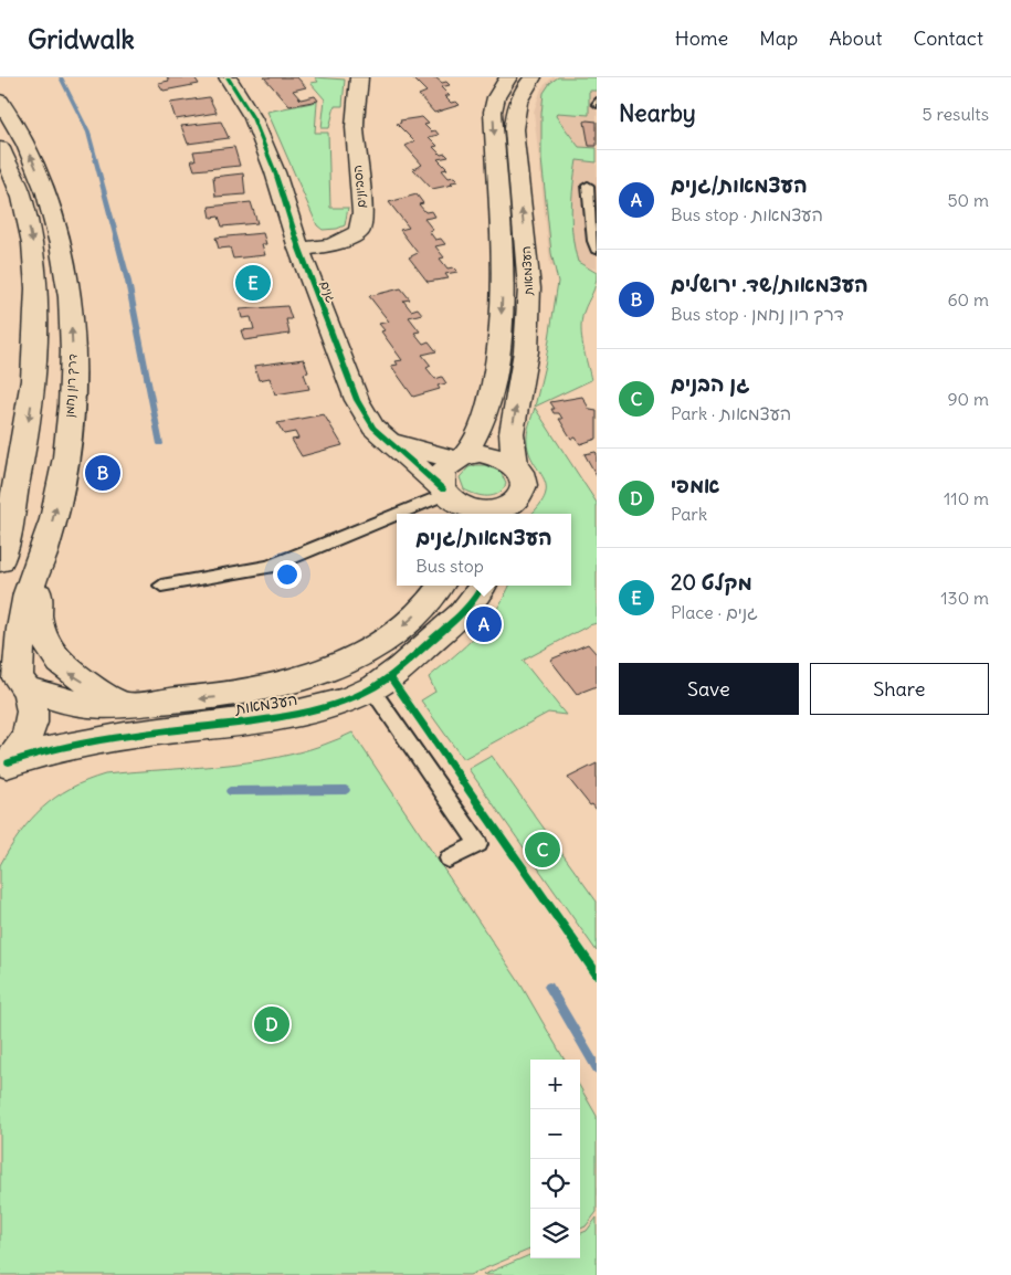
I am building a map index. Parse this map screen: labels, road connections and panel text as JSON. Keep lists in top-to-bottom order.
{
  "streets": {
    "street": [
      "הסביונים",
      "העצמאות",
      "גנים",
      "דרך רון נחמן"
    ]
  },
  "crossings": [
    ["הסביונים", "גנים"],
    ["העצמאות", "גנים"],
    ["העצמאות", "דרך רון נחמן"]
  ],
  "page": {
    "header": "Gridwalk",
    "nav": [
      "Home",
      "Map",
      "About",
      "Contact"
    ],
    "heading": ["Nearby", "5 results"],
    "list": [
      {
        "mark": "A",
        "name": "העצמאות/גנים",
        "note": "Bus stop · העצמאות",
        "value": "50 m"
      },
      {
        "mark": "B",
        "name": "העצמאות/שד. ירושלים",
        "note": "Bus stop · דרך רון נחמן",
        "value": "60 m"
      },
      {
        "mark": "C",
        "name": "גן הבנים",
        "note": "Park · העצמאות",
        "value": "90 m"
      },
      {
        "mark": "D",
        "name": "אמפי",
        "note": "Park",
        "value": "110 m"
      },
      {
        "mark": "E",
        "name": "מקלט 20",
        "note": "Place · גנים",
        "value": "130 m"
      }
    ],
    "pins": [
      "E",
      "B",
      "A",
      "C",
      "D"
    ],
    "popup": ["העצמאות/גנים", "Bus stop"],
    "buttons": ["Save", "Share"],
    "map_buttons": ["+", "−"]
  }
}
